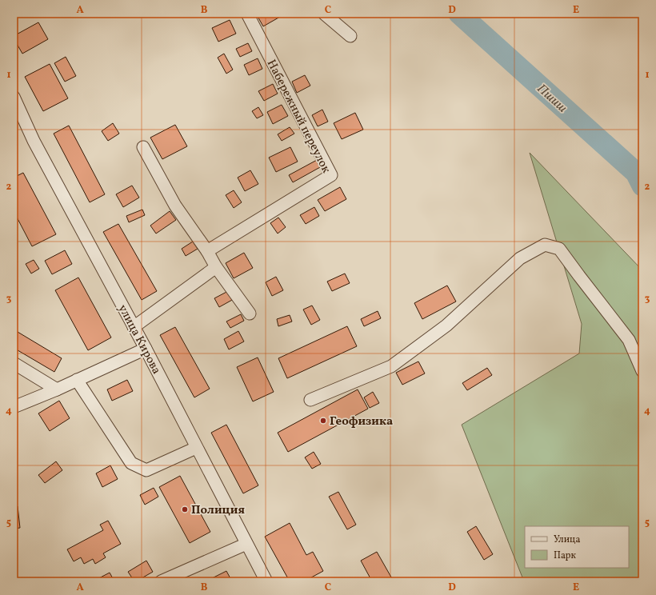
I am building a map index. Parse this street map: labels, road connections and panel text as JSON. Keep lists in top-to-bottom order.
{
  "streets": {
    "street": ["Набережный переулок", "улица Кирова"]
  },
  "water": ["Пшиш"],
  "places": ["Геофизика", "Полиция"],
  "legend": ["Улица", "Парк"],
  "grid": {
    "columns": [
      "A",
      "B",
      "C",
      "D",
      "E"
    ],
    "rows": [
      "1",
      "2",
      "3",
      "4",
      "5"
    ]
  }
}
